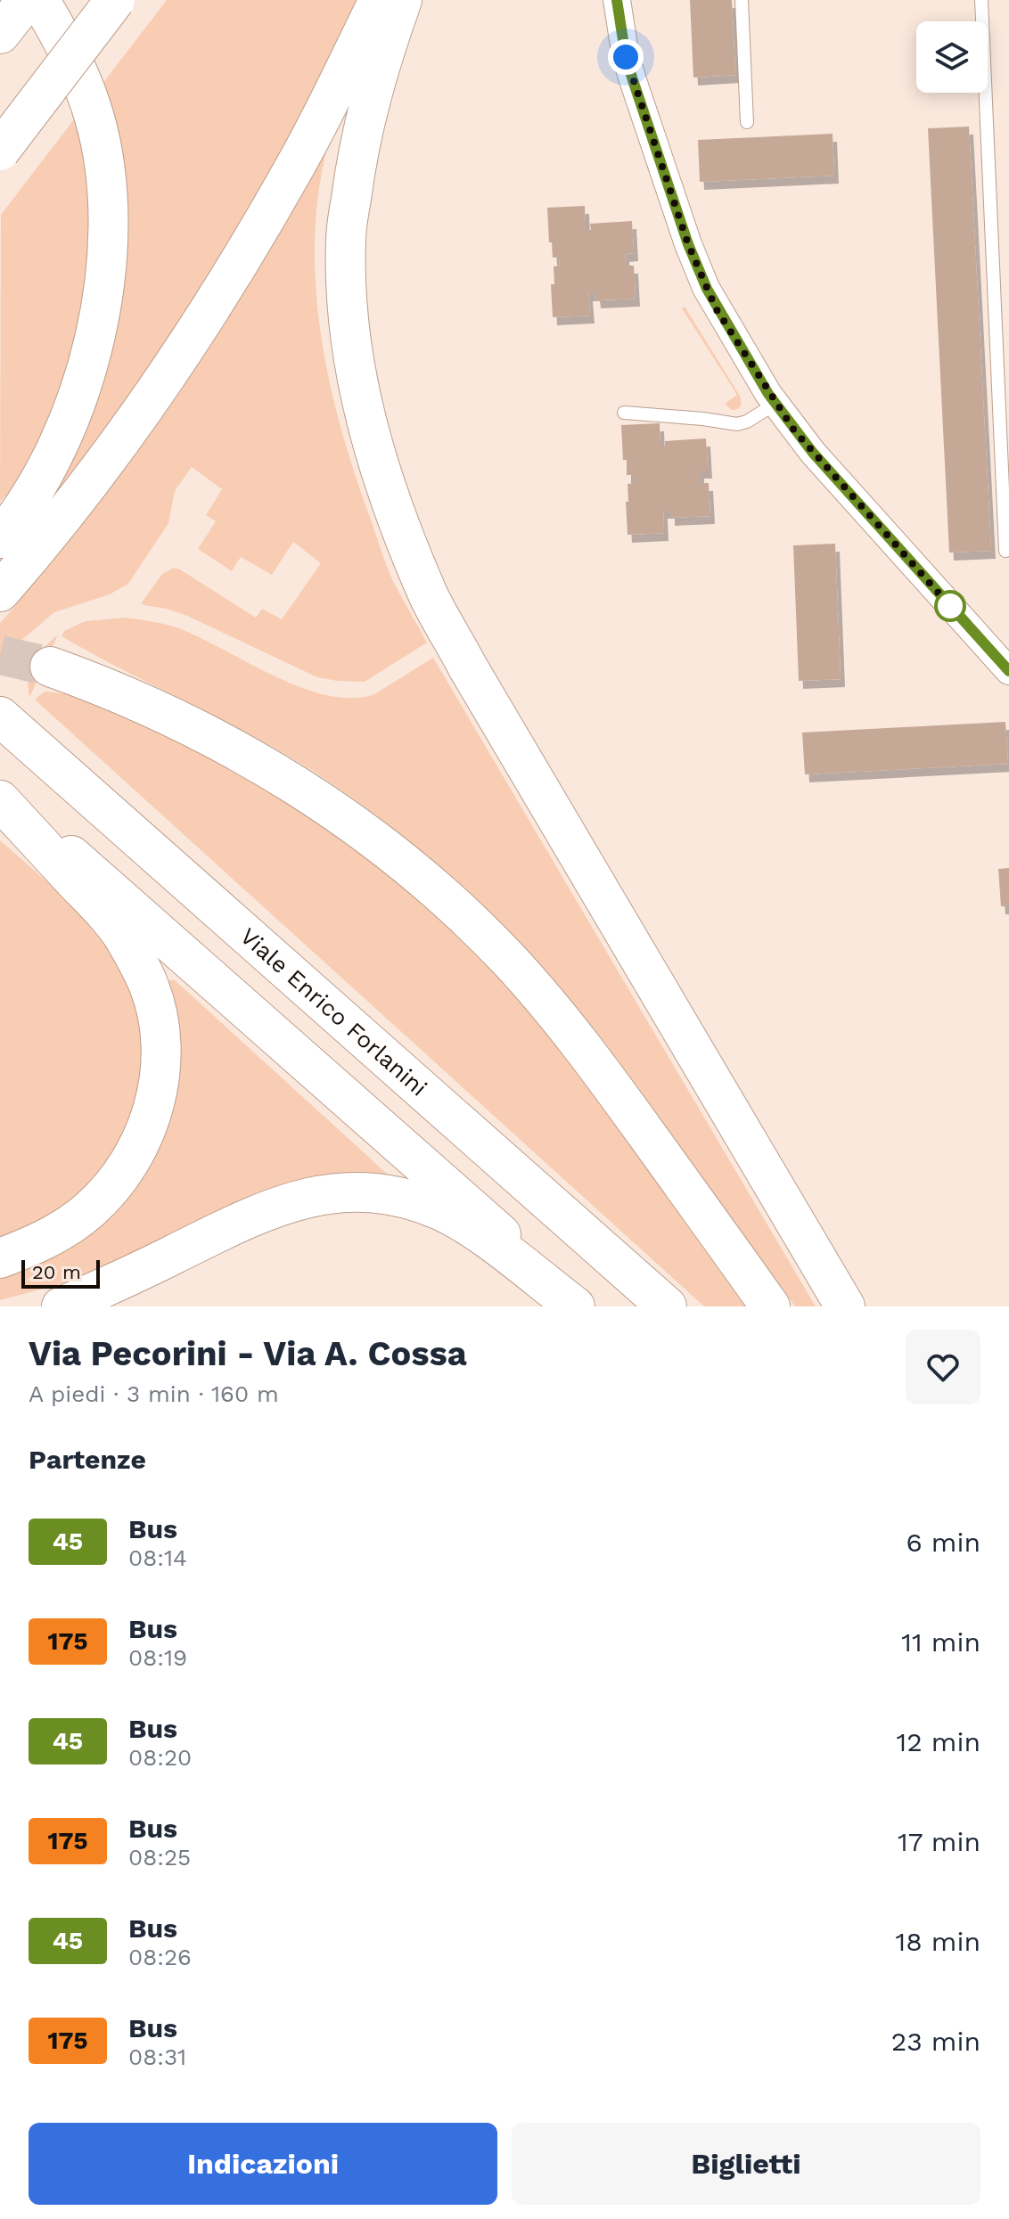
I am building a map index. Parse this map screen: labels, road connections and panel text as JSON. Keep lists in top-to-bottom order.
{
  "streets": {
    "main road": ["Viale Enrico Forlanini"]
  },
  "lines": ["bus line 45"],
  "scale_bar": "20 m",
  "page": {
    "scale": "20 m",
    "heading": [
      ["Via Pecorini - Via A. Cossa", "A piedi · 3 min · 160 m"],
      "Partenze"
    ],
    "list": [
      {
        "mark": "45",
        "name": "Bus",
        "note": "08:14",
        "value": "6 min"
      },
      {
        "mark": "175",
        "name": "Bus",
        "note": "08:19",
        "value": "11 min"
      },
      {
        "mark": "45",
        "name": "Bus",
        "note": "08:20",
        "value": "12 min"
      },
      {
        "mark": "175",
        "name": "Bus",
        "note": "08:25",
        "value": "17 min"
      },
      {
        "mark": "45",
        "name": "Bus",
        "note": "08:26",
        "value": "18 min"
      },
      {
        "mark": "175",
        "name": "Bus",
        "note": "08:31",
        "value": "23 min"
      }
    ],
    "buttons": ["Indicazioni", "Biglietti"]
  }
}
